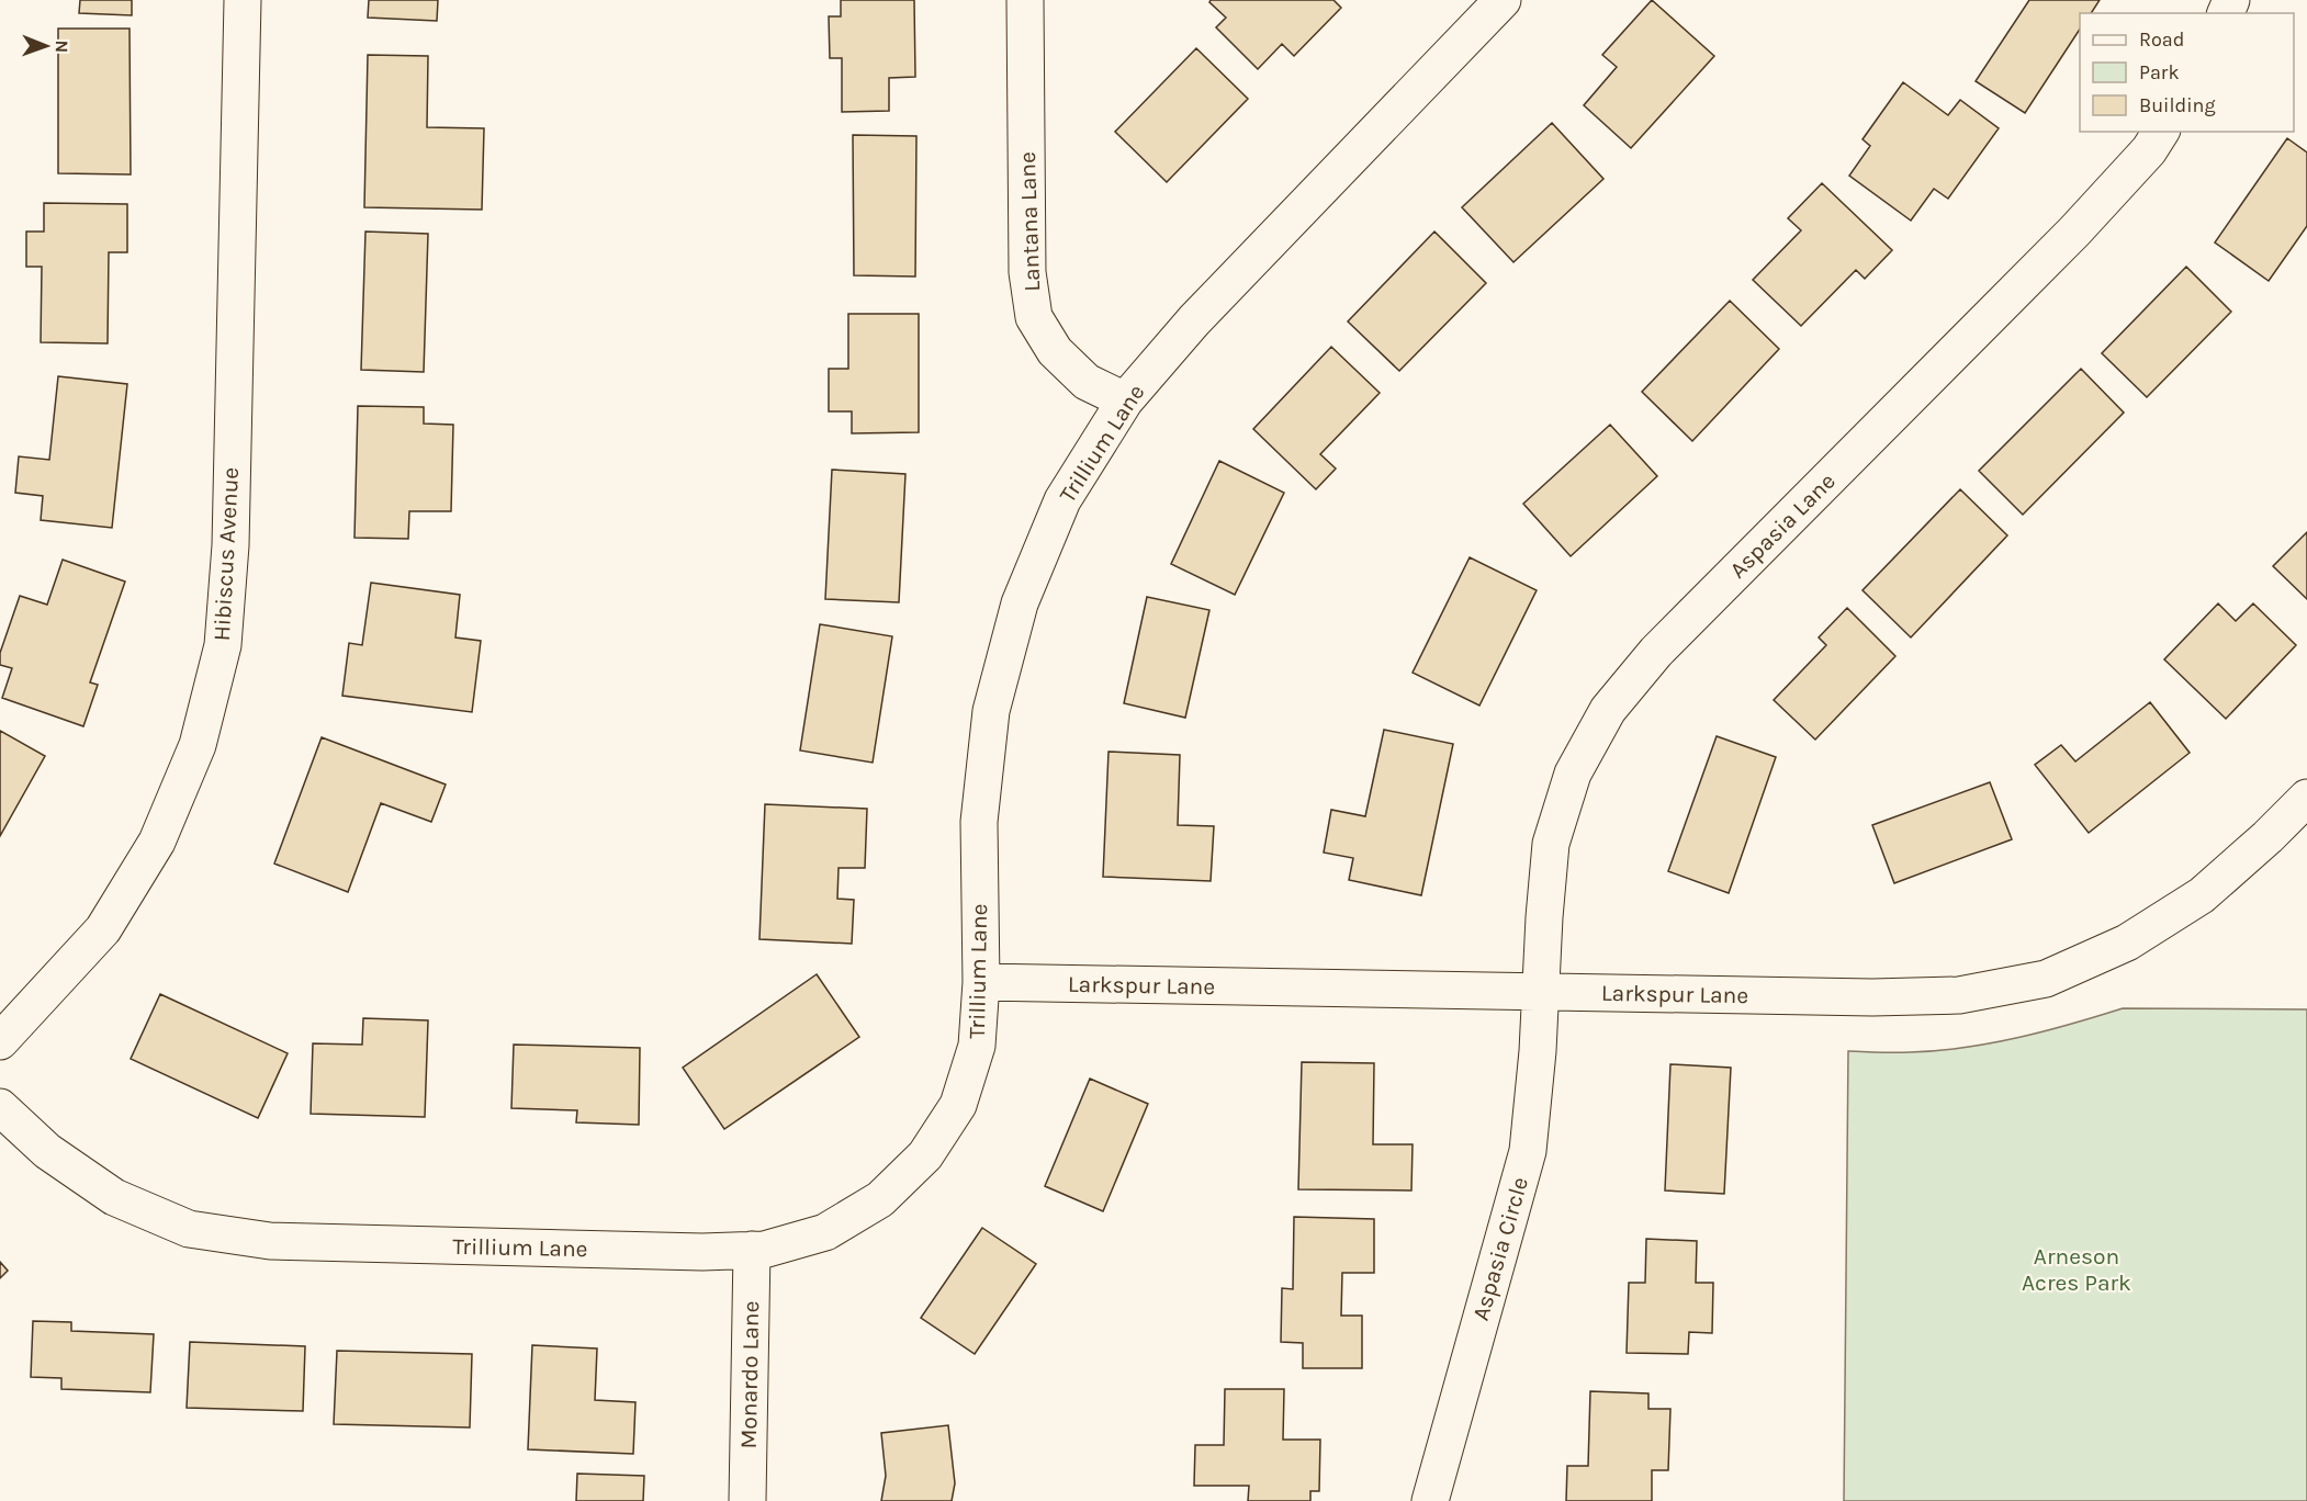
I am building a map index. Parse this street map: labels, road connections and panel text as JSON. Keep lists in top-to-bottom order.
{
  "streets": {
    "street": [
      "Lantana Lane",
      "Trillium Lane",
      "Aspasia Lane",
      "Hibiscus Avenue",
      "Larkspur Lane",
      "Aspasia Circle",
      "Monardo Lane"
    ]
  },
  "crossings": [
    ["Lantana Lane", "Trillium Lane"],
    ["Trillium Lane", "Larkspur Lane"],
    ["Trillium Lane", "Monardo Lane"],
    ["Aspasia Lane", "Larkspur Lane"],
    ["Aspasia Lane", "Aspasia Circle"],
    ["Larkspur Lane", "Aspasia Circle"]
  ],
  "parks": ["Arneson Acres Park"],
  "legend": ["Road", "Park", "Building"],
  "north": "right"
}
